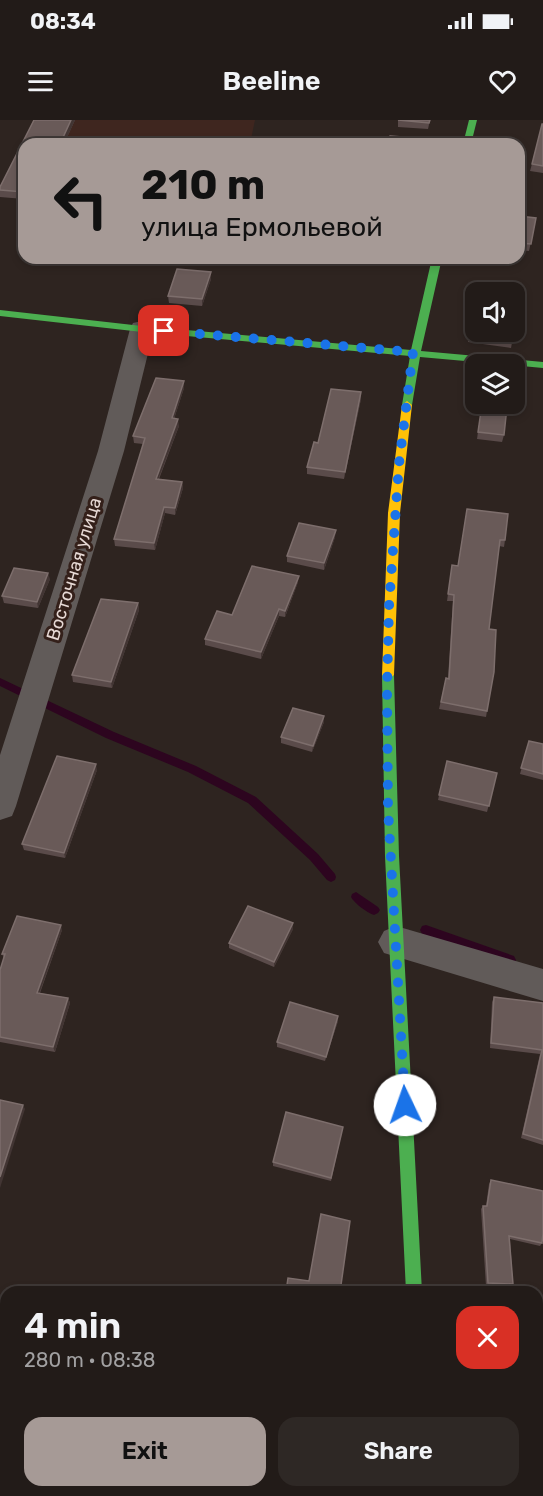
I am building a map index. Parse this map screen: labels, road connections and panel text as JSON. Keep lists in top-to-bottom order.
{
  "streets": {
    "street": ["Восточная улица"]
  },
  "page": {
    "status": "08:34",
    "header": "Beeline",
    "turn": ["210 m", "улица Ермольевой"],
    "heading": ["4 min", "280 m · 08:38"],
    "buttons": ["Exit", "Share"]
  }
}
